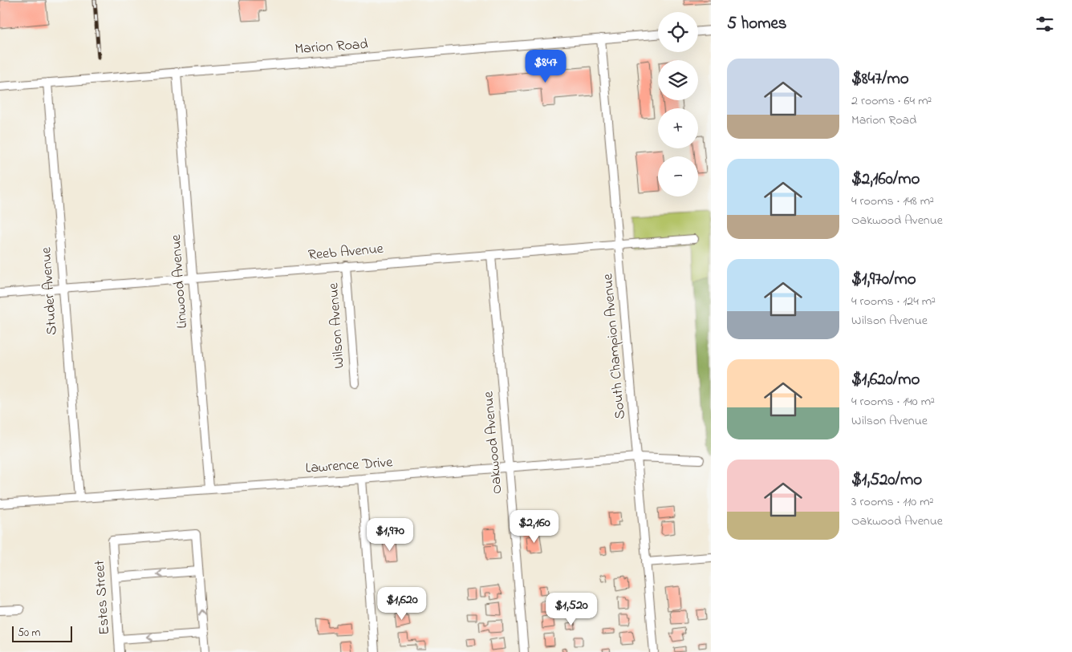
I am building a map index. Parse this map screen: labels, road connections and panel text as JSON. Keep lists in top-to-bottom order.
{
  "streets": {
    "street": [
      "Marion Road",
      "Reeb Avenue",
      "Linwood Avenue",
      "Studer Avenue",
      "Wilson Avenue",
      "South Champion Avenue",
      "Oakwood Avenue",
      "Lawrence Drive",
      "Estes Street"
    ]
  },
  "crossings": [
    ["Marion Road", "Linwood Avenue"],
    ["Marion Road", "Studer Avenue"],
    ["Marion Road", "South Champion Avenue"],
    ["Reeb Avenue", "Linwood Avenue"],
    ["Reeb Avenue", "Studer Avenue"],
    ["Reeb Avenue", "Wilson Avenue"],
    ["Reeb Avenue", "South Champion Avenue"],
    ["Reeb Avenue", "Oakwood Avenue"],
    ["Linwood Avenue", "Lawrence Drive"],
    ["Studer Avenue", "Lawrence Drive"],
    ["South Champion Avenue", "Lawrence Drive"],
    ["Oakwood Avenue", "Lawrence Drive"]
  ],
  "scale_bar": "50 m",
  "page": {
    "heading": "5 homes",
    "map_buttons": ["+", "−"],
    "list": [
      {
        "name": "$847/mo",
        "note": "2 rooms · 64 m² · Marion Road"
      },
      {
        "name": "$2,160/mo",
        "note": "4 rooms · 148 m² · Oakwood Avenue"
      },
      {
        "name": "$1,970/mo",
        "note": "4 rooms · 124 m² · Wilson Avenue"
      },
      {
        "name": "$1,620/mo",
        "note": "4 rooms · 140 m² · Wilson Avenue"
      },
      {
        "name": "$1,520/mo",
        "note": "3 rooms · 110 m² · Oakwood Avenue"
      }
    ],
    "price": [
      "$847",
      "$2,160",
      "$1,970",
      "$1,620",
      "$1,520"
    ],
    "scale": "50 m"
  }
}
